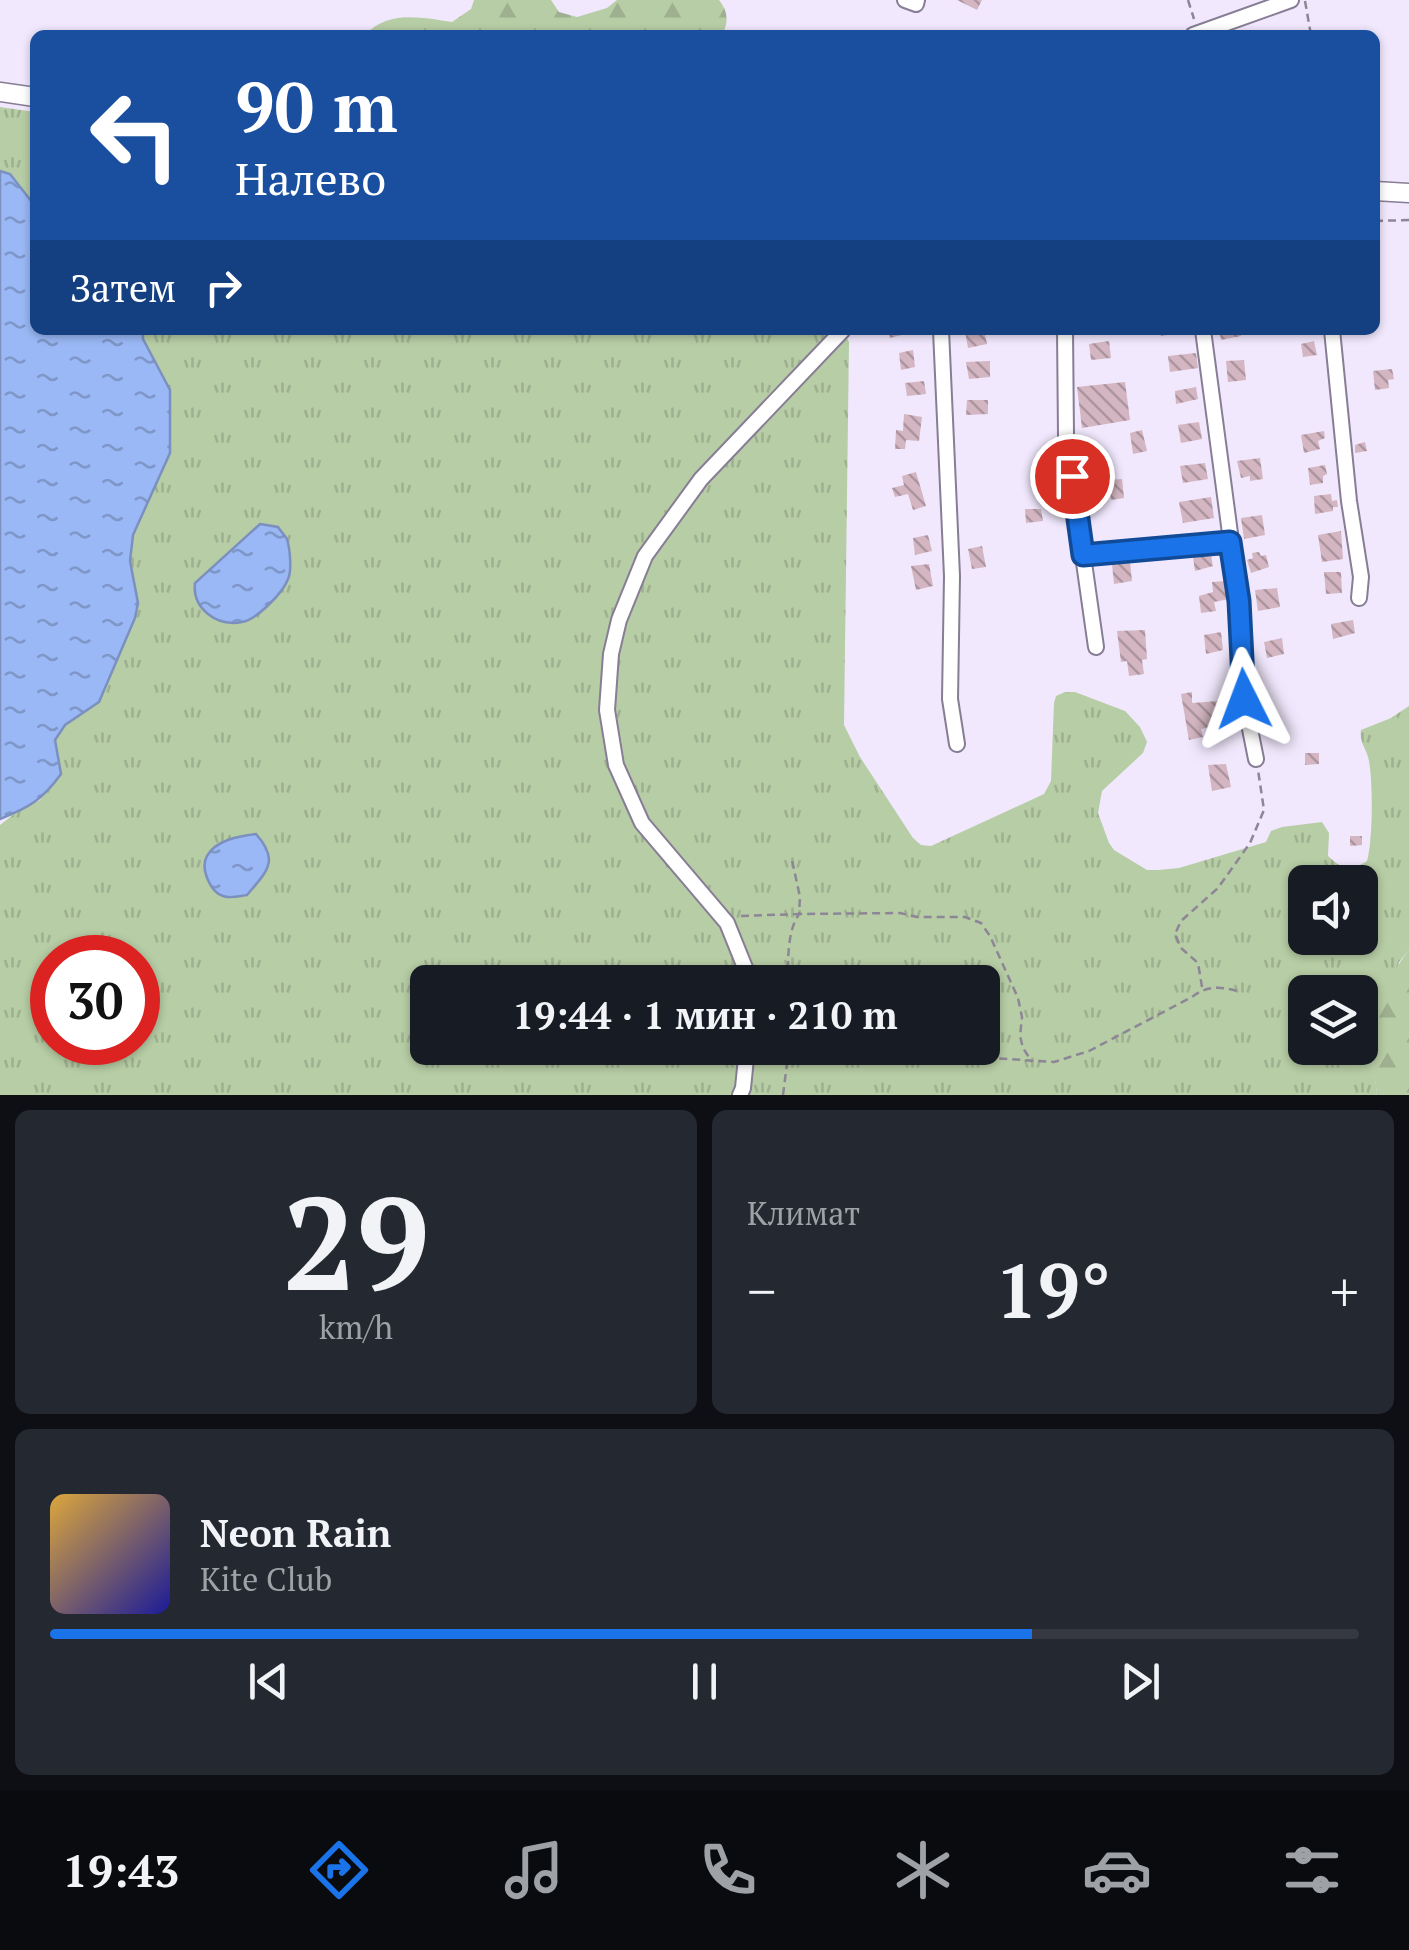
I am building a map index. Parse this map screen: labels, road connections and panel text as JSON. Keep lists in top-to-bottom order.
{
  "page": {
    "turn": ["90 m", "Налево"],
    "then": "Затем",
    "limit": "30",
    "trip": "19:44 · 1 мин · 210 m",
    "tile": [
      ["29", "km/h"],
      "Климат"
    ],
    "heat": ["−", "19°", "+"],
    "song": ["Neon Rain", "Kite Club"],
    "tabs": "19:43"
  }
}
